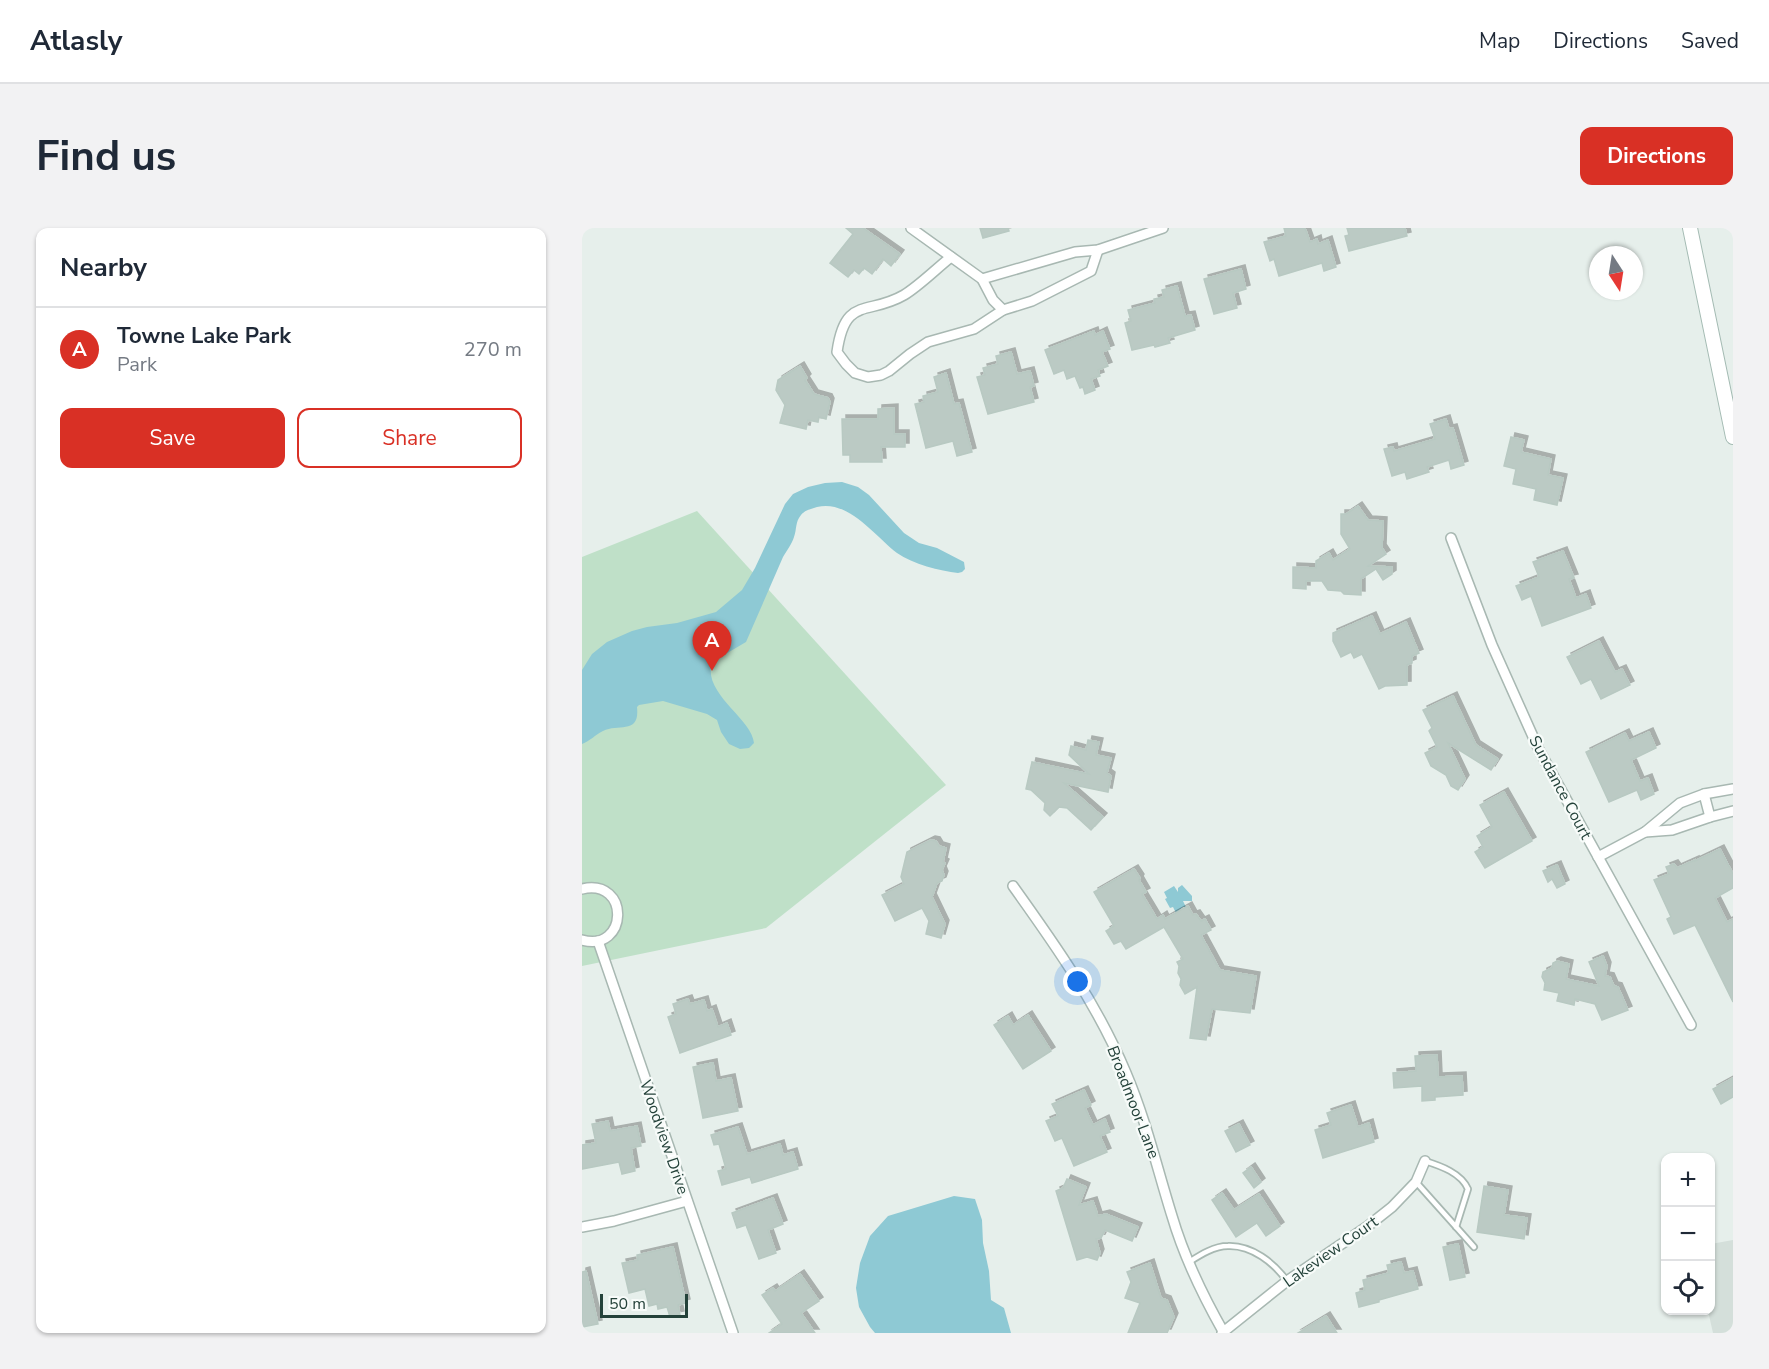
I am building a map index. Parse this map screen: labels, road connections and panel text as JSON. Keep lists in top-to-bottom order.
{
  "streets": {
    "street": [
      "Sundance Court",
      "Broadmoor Lane",
      "Woodview Drive",
      "Lakeview Court"
    ]
  },
  "crossings": [
    ["Broadmoor Lane", "Lakeview Court"]
  ],
  "scale_bar": "50 m",
  "north": "bottom",
  "page": {
    "header": "Atlasly",
    "nav": ["Map", "Directions", "Saved"],
    "buttons": [
      "Directions",
      ["Save", "Share"]
    ],
    "title": "Find us",
    "heading": "Nearby",
    "list": [
      {
        "mark": "A",
        "name": "Towne Lake Park",
        "note": "Park",
        "value": "270 m"
      }
    ],
    "pins": "A",
    "map_buttons": ["+", "−"],
    "scale": "50 m"
  }
}
